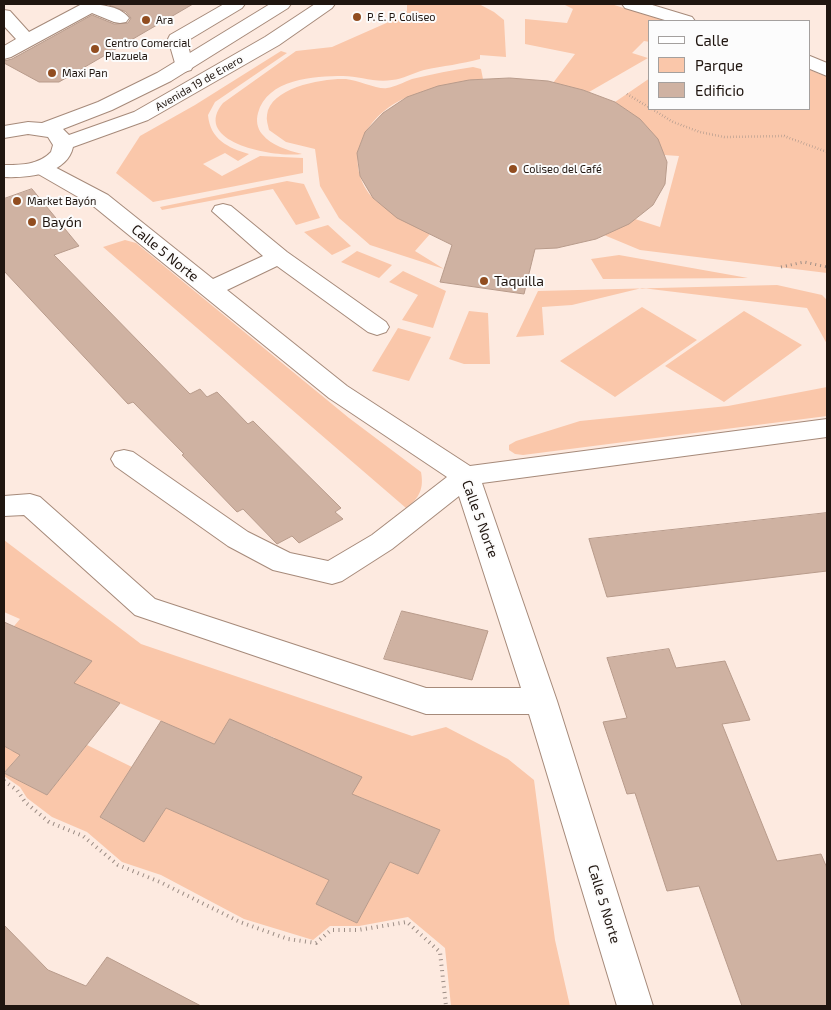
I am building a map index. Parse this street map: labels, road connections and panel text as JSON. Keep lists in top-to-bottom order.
{
  "streets": {
    "street": ["Avenida 19 de Enero", "Calle 5 Norte"]
  },
  "places": [
    "P. E. P. Coliseo",
    "Ara",
    "Centro Comercial Plazuela",
    "Maxi Pan",
    "Coliseo del Café",
    "Market Bayón",
    "Bayón",
    "Taquilla"
  ],
  "legend": ["Calle", "Parque", "Edificio"]
}
